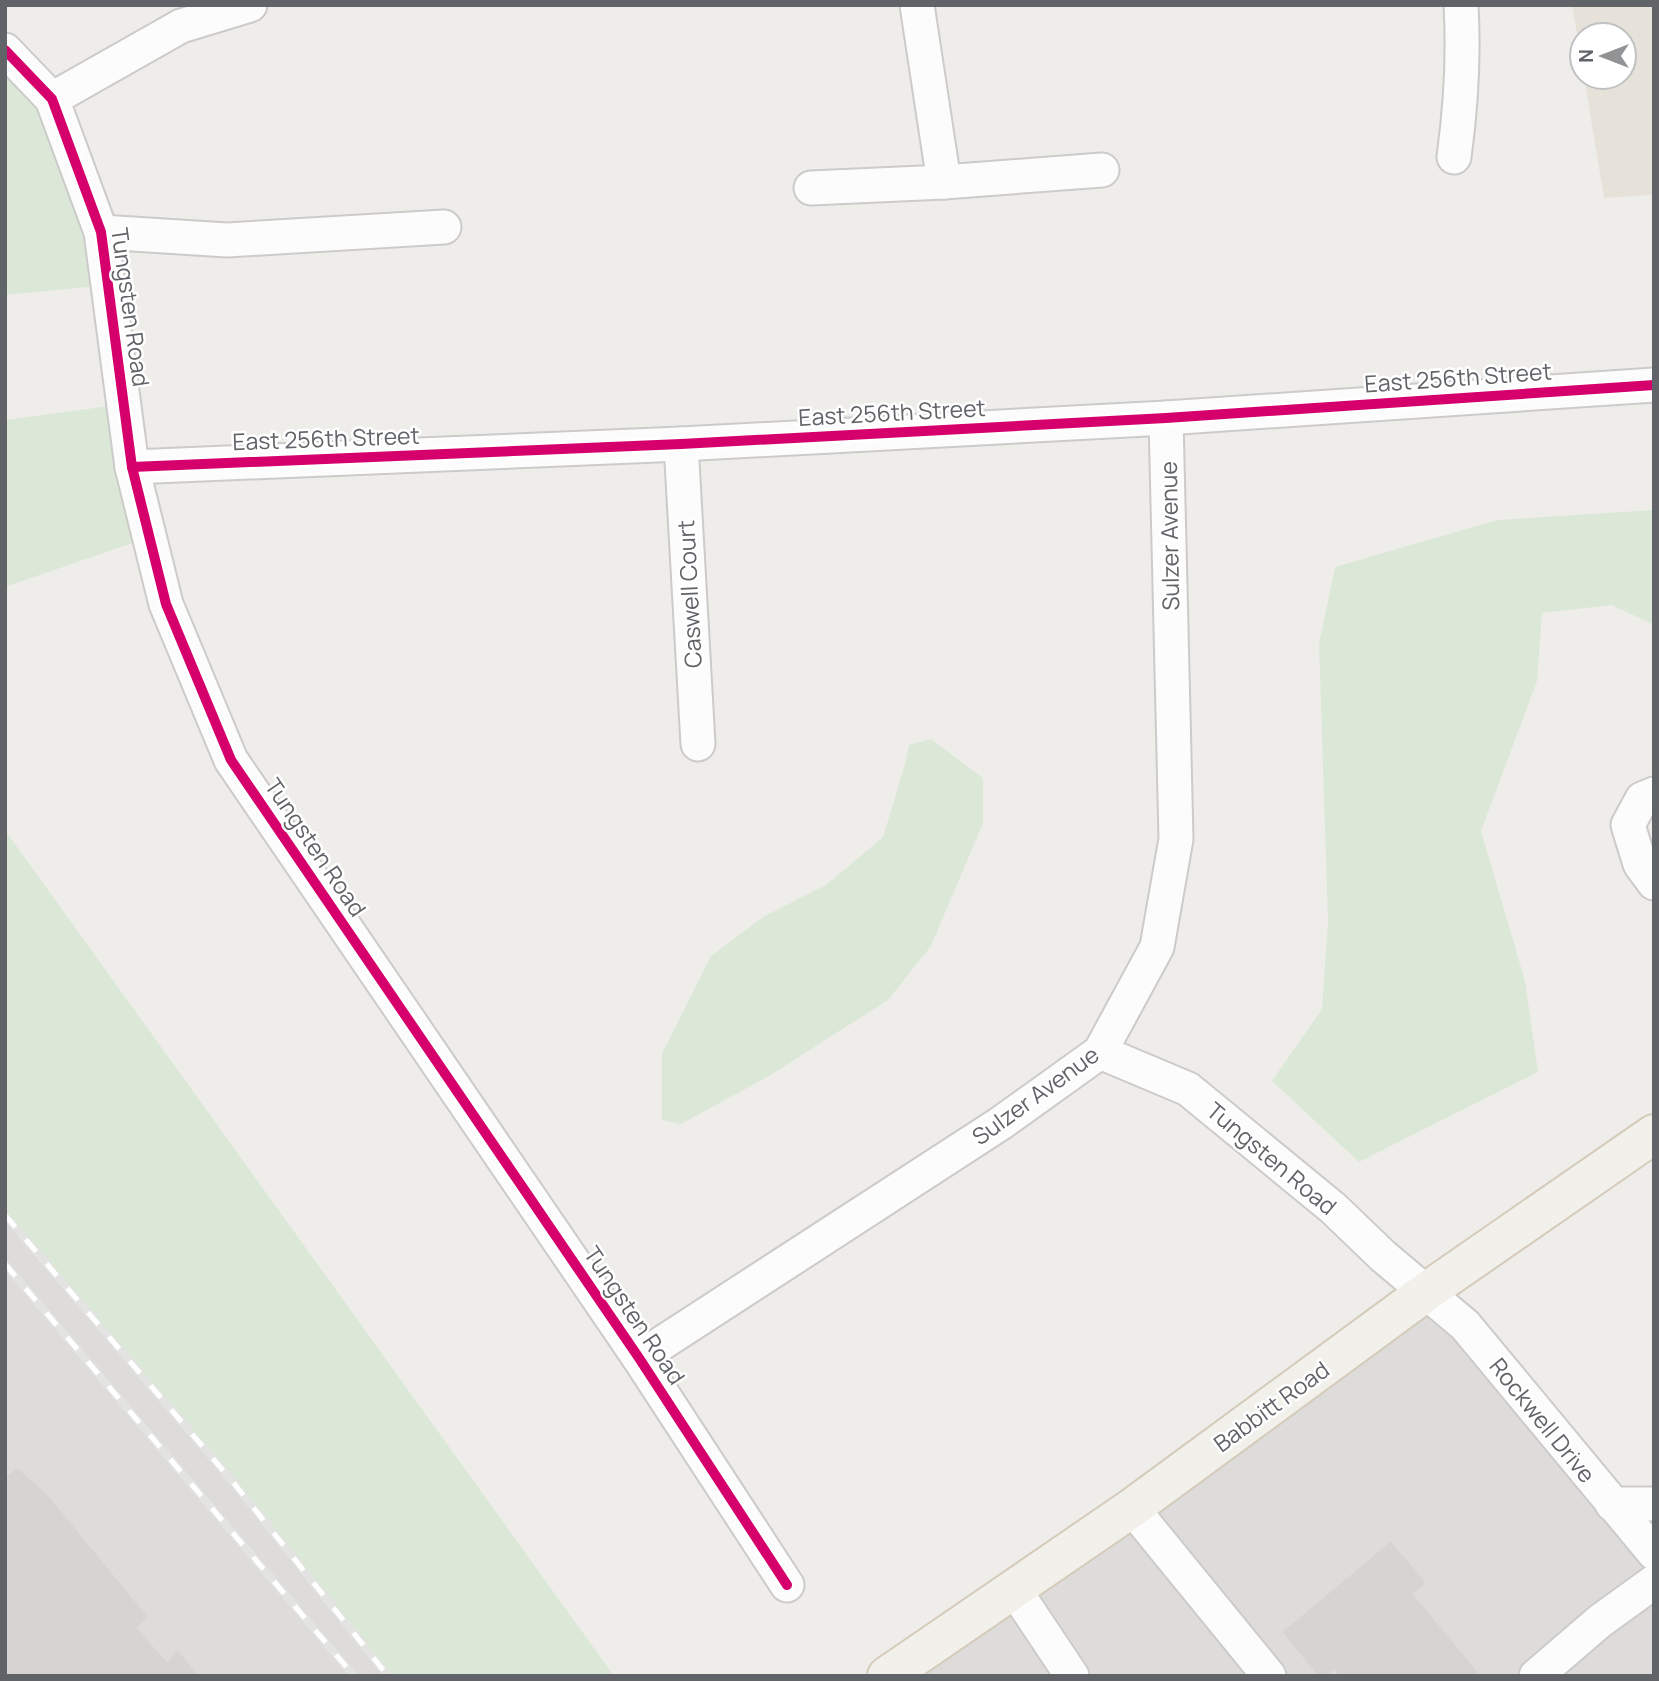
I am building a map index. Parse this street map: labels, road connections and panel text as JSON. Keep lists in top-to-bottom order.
{
  "streets": {
    "main road": ["Babbitt Road"],
    "street": [
      "Tungsten Road",
      "East 256th Street",
      "Sulzer Avenue",
      "Caswell Court",
      "Rockwell Drive"
    ]
  },
  "crossings": [
    ["Tungsten Road", "East 256th Street"],
    ["Tungsten Road", "Sulzer Avenue"],
    ["Tungsten Road", "Babbitt Road"],
    ["Tungsten Road", "Rockwell Drive"],
    ["East 256th Street", "Sulzer Avenue"],
    ["East 256th Street", "Caswell Court"],
    ["Babbitt Road", "Rockwell Drive"]
  ],
  "north": "left"
}
